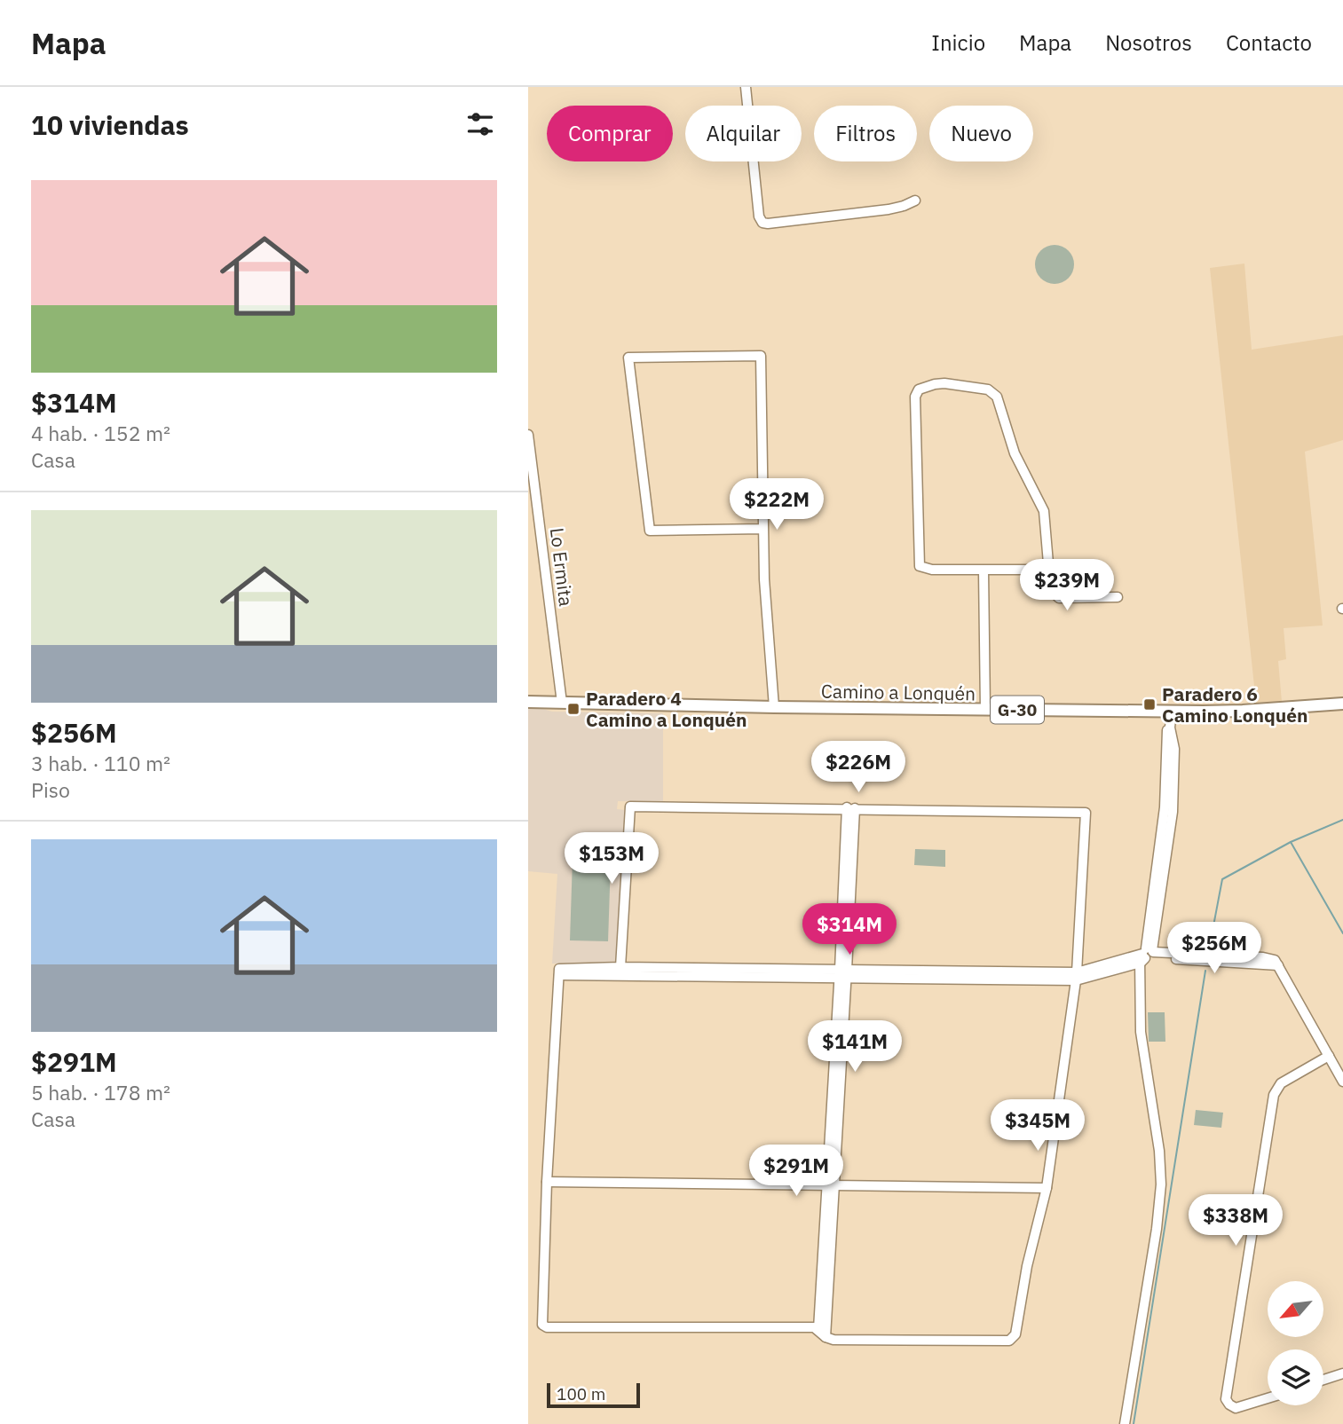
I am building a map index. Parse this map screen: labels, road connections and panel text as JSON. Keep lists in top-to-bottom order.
{
  "streets": {
    "main road": ["Camino a Lonquén", "G-30"],
    "street": ["Lo Ermita"]
  },
  "crossings": [
    ["Lo Ermita", "Camino a Lonquén"]
  ],
  "places": {
    "transit": ["Paradero 6 Camino Lonquén", "Paradero 4 Camino a Lonquén"]
  },
  "scale_bar": "100 m",
  "north": "bottom left",
  "page": {
    "header": "Mapa",
    "nav": [
      "Inicio",
      "Mapa",
      "Nosotros",
      "Contacto"
    ],
    "heading": "10 viviendas",
    "chip": [
      "Comprar",
      "Alquilar",
      "Filtros",
      "Nuevo"
    ],
    "list": [
      {
        "name": "$314M",
        "note": "4 hab. · 152 m² · Casa"
      },
      {
        "name": "$256M",
        "note": "3 hab. · 110 m² · Piso"
      },
      {
        "name": "$291M",
        "note": "5 hab. · 178 m² · Casa"
      }
    ],
    "price": [
      "$222M",
      "$239M",
      "$226M",
      "$153M",
      "$314M",
      "$256M",
      "$141M",
      "$345M",
      "$291M",
      "$338M"
    ],
    "scale": "100 m"
  }
}
